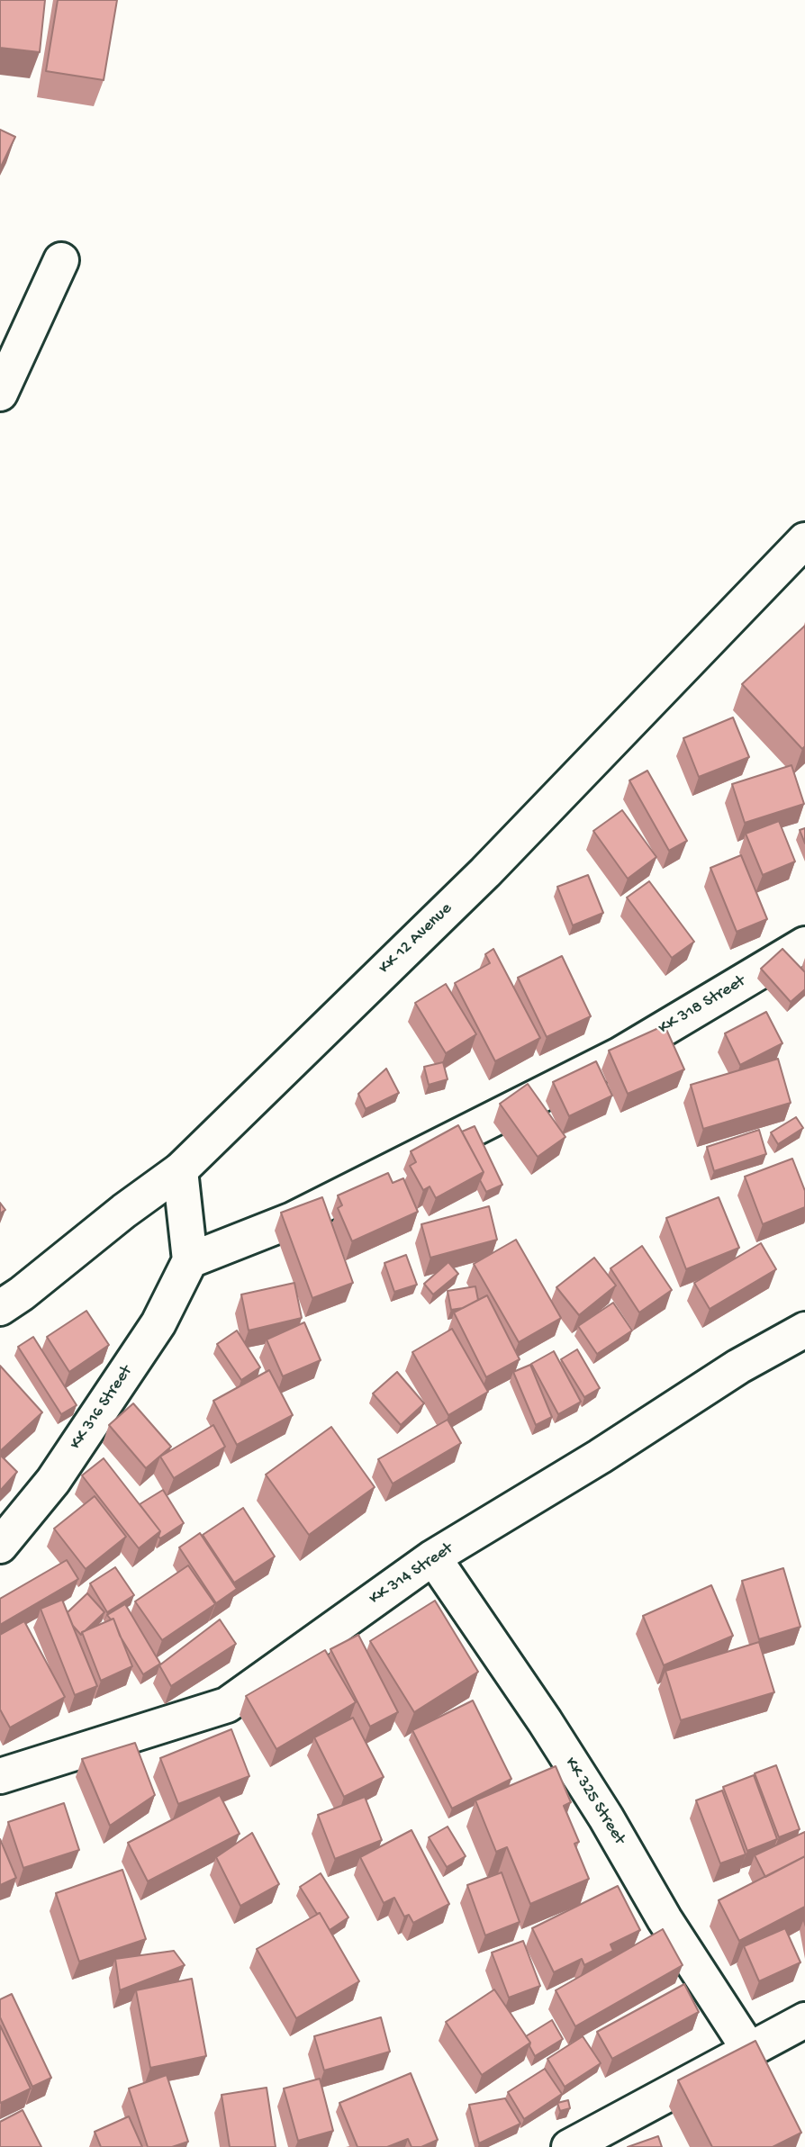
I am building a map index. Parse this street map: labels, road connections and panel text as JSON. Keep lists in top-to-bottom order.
{
  "streets": {
    "street": [
      "KK 12 Avenue",
      "KK 318 Street",
      "KK 316 Street",
      "KK 314 Street",
      "KK 325 Street"
    ]
  },
  "crossings": [
    ["KK 318 Street", "KK 316 Street"],
    ["KK 314 Street", "KK 325 Street"]
  ]
}
